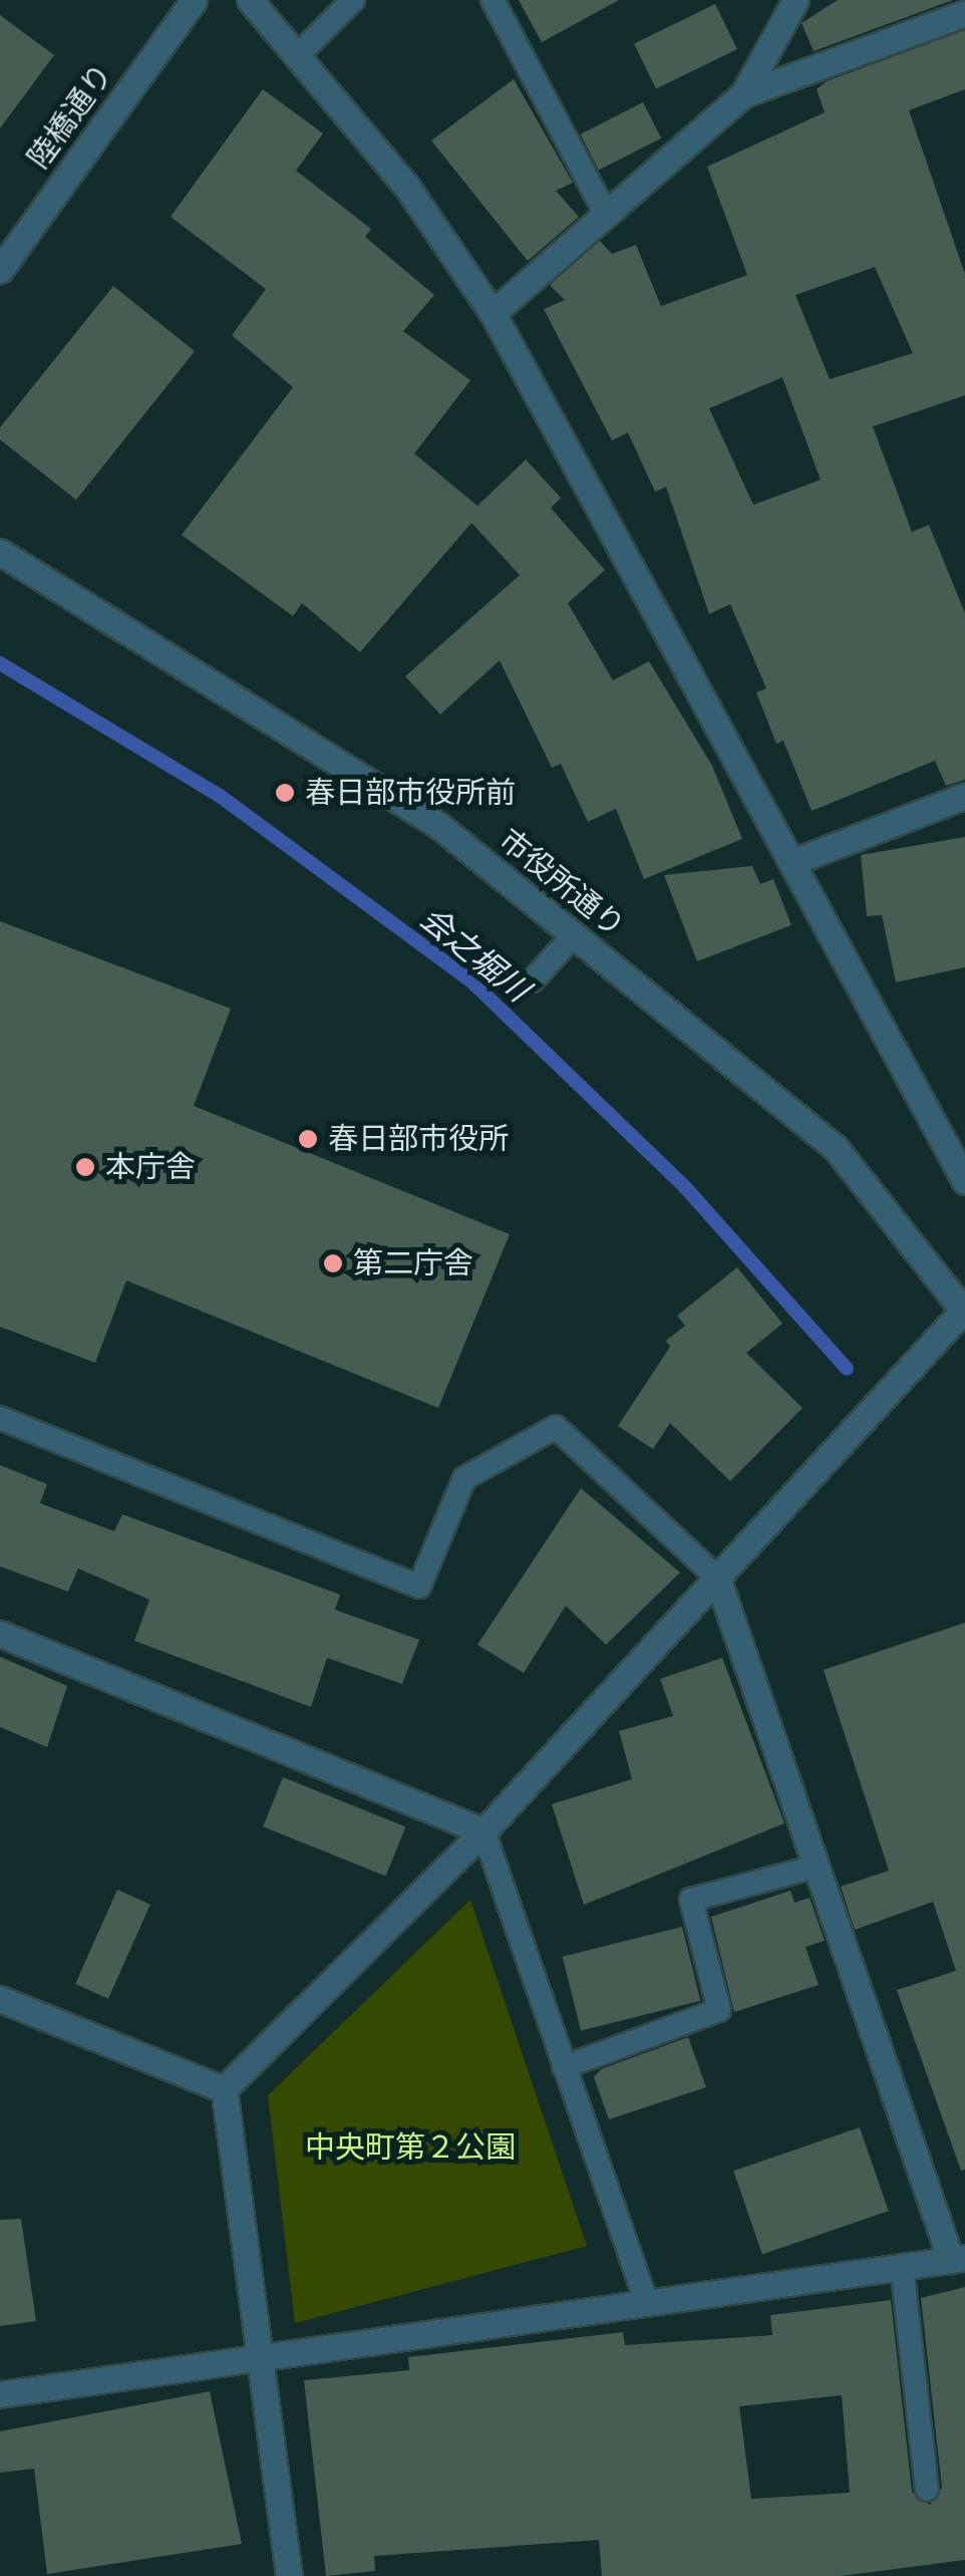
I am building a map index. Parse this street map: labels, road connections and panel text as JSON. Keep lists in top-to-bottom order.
{
  "streets": {
    "street": ["陸橋通り", "市役所通り"]
  },
  "water": ["会之堀川"],
  "parks": ["中央町第２公園"],
  "places": [
    "春日部市役所前",
    "春日部市役所",
    "本庁舎",
    "第二庁舎"
  ]
}
